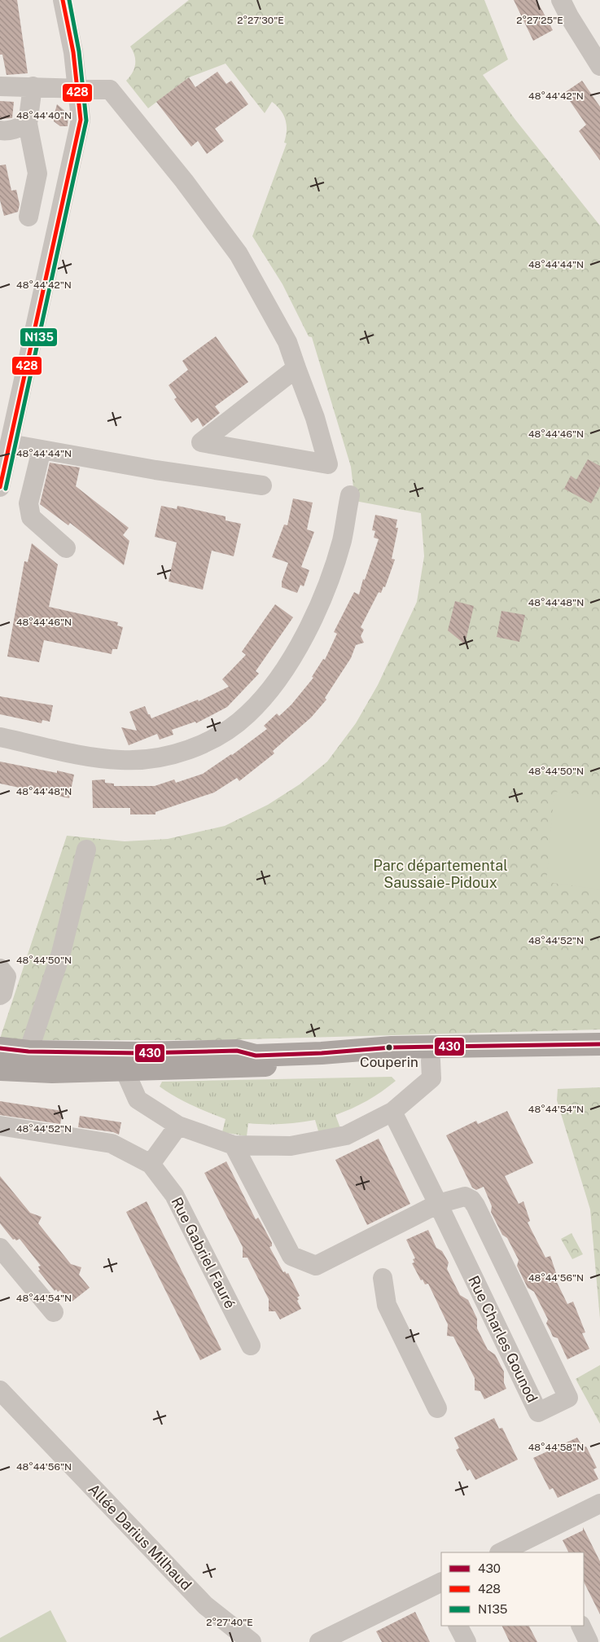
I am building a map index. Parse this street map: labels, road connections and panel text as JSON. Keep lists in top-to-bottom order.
{
  "streets": {
    "street": ["Rue Gabriel Fauré", "Rue Charles Gounod", "Allée Darius Milhaud"]
  },
  "parks": ["Parc départemental Saussaie-Pidoux"],
  "places": ["Couperin"],
  "lines": ["transit line 428", "transit line N135", "transit line 430"],
  "legend": ["430", "428", "N135"],
  "coordinates": [
    "2°27'30\"E",
    "2°27'25\"E",
    "48°44'42\"N",
    "48°44'40\"N",
    "48°44'44\"N",
    "48°44'46\"N",
    "48°44'48\"N",
    "48°44'50\"N",
    "48°44'52\"N",
    "48°44'54\"N",
    "48°44'56\"N",
    "48°44'58\"N",
    "2°27'40\"E"
  ]
}
